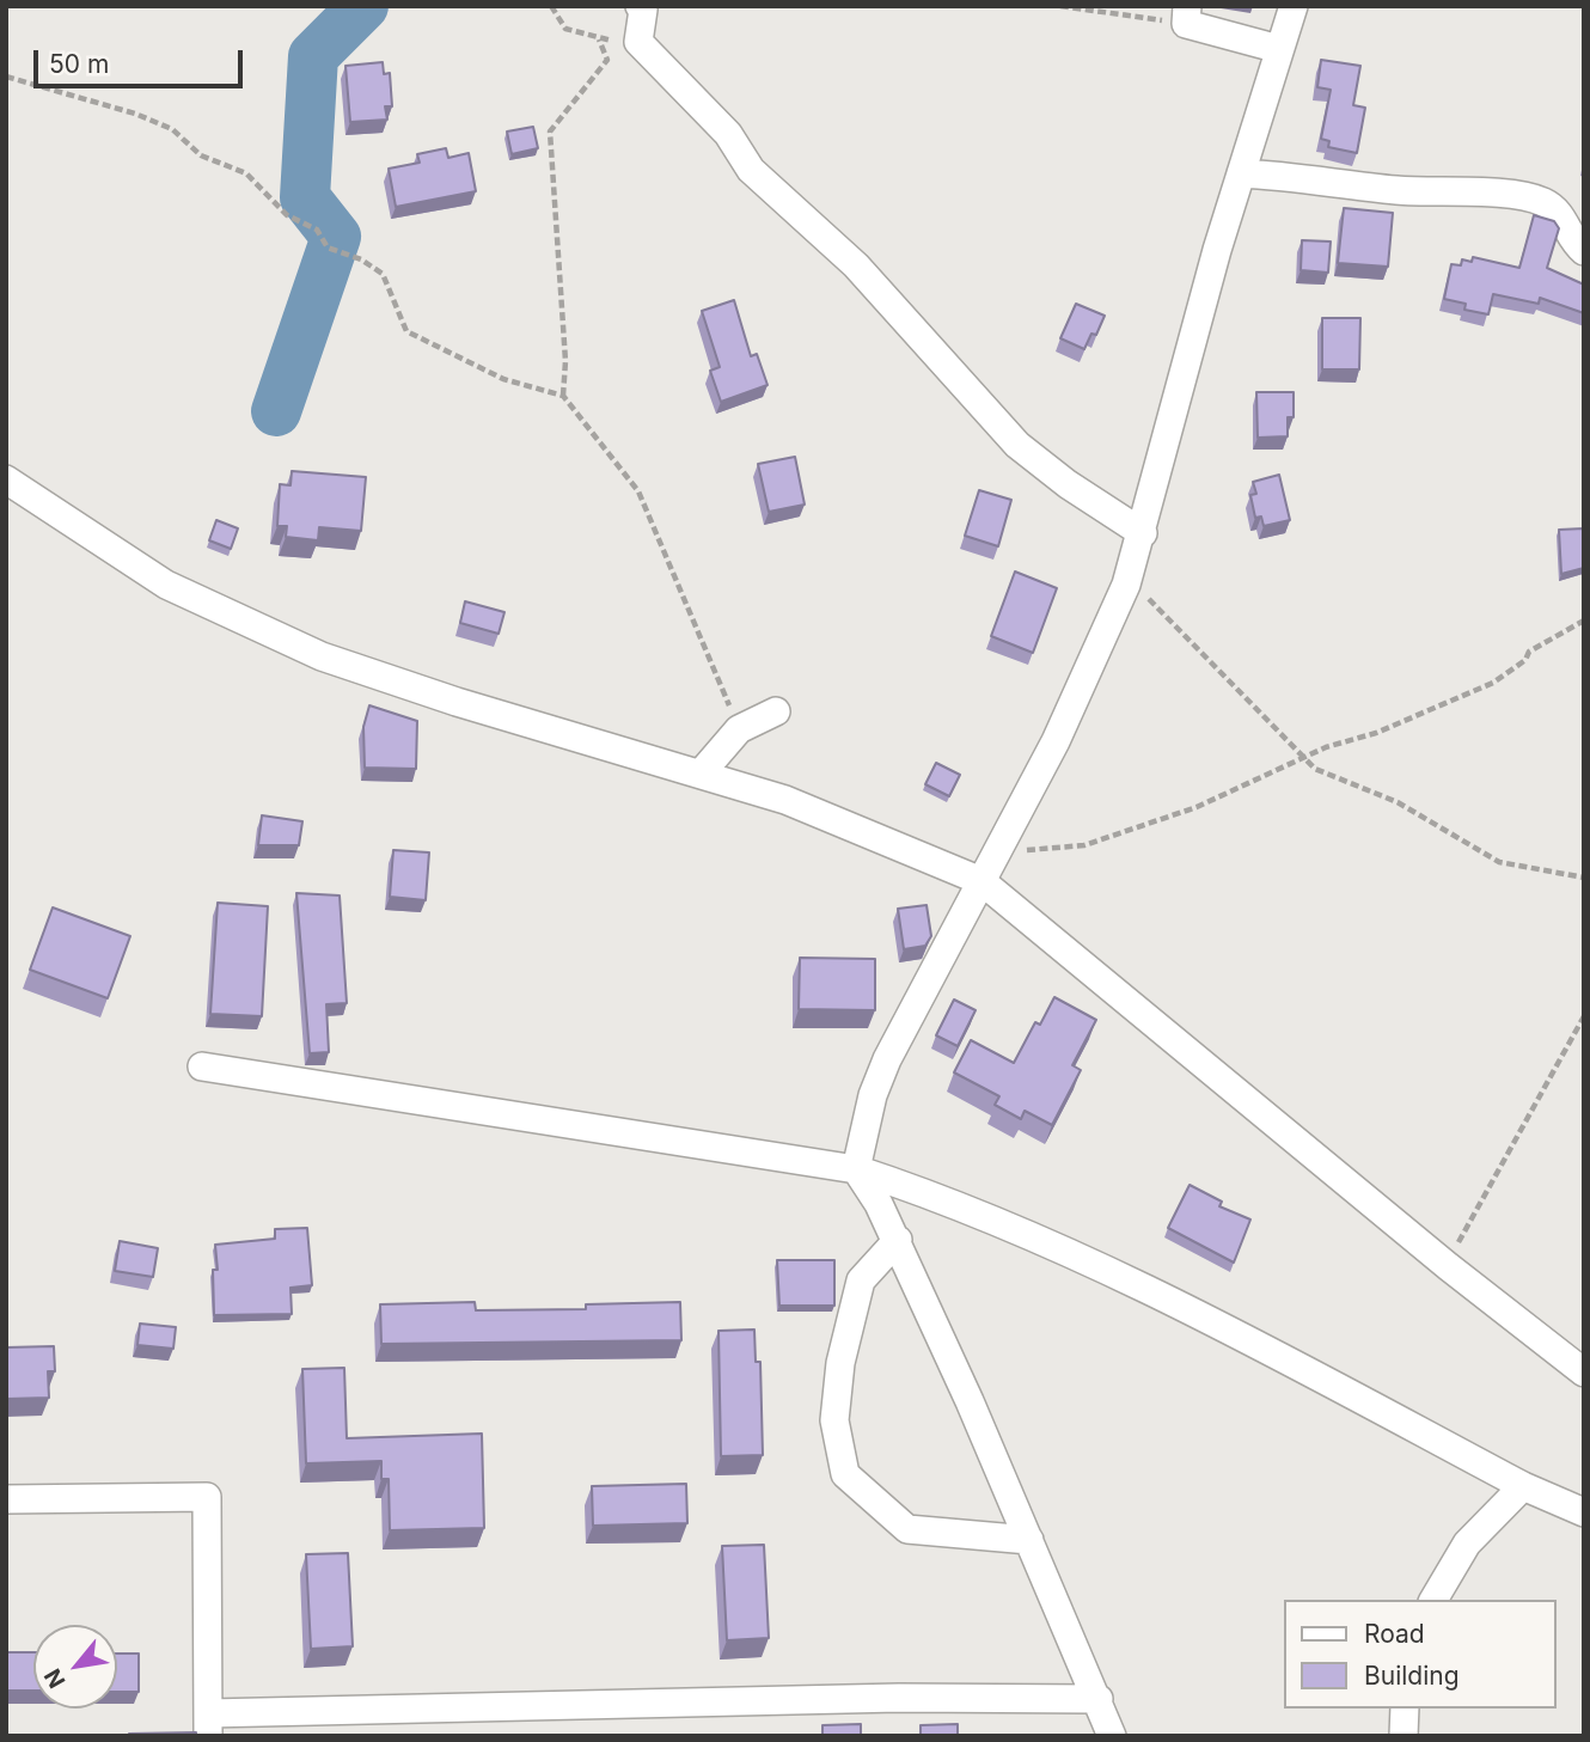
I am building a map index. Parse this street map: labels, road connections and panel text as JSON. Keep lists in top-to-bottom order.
{
  "legend": ["Road", "Building"],
  "scale_bar": "50 m",
  "north": "bottom left"
}
